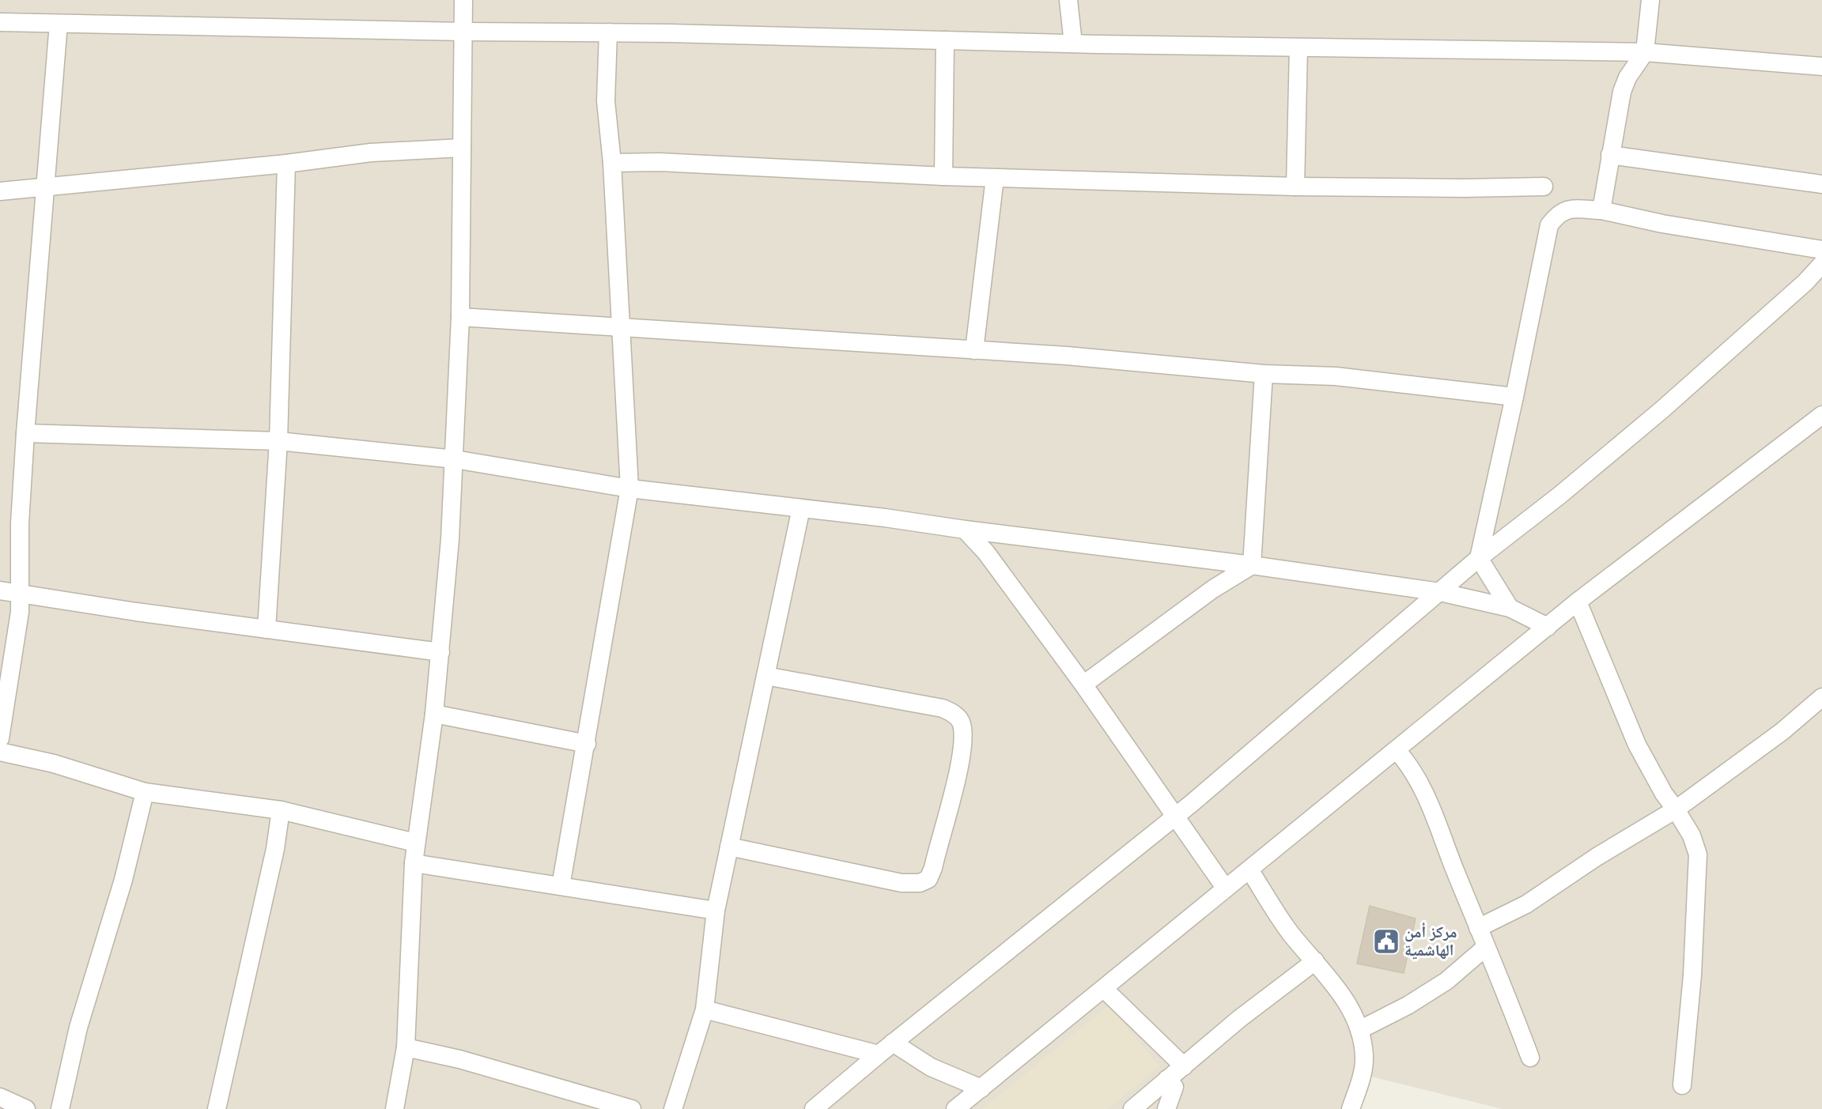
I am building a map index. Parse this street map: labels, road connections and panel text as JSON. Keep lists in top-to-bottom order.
{
  "places": {
    "public building": ["مركز أمن الهاشمية"]
  }
}
